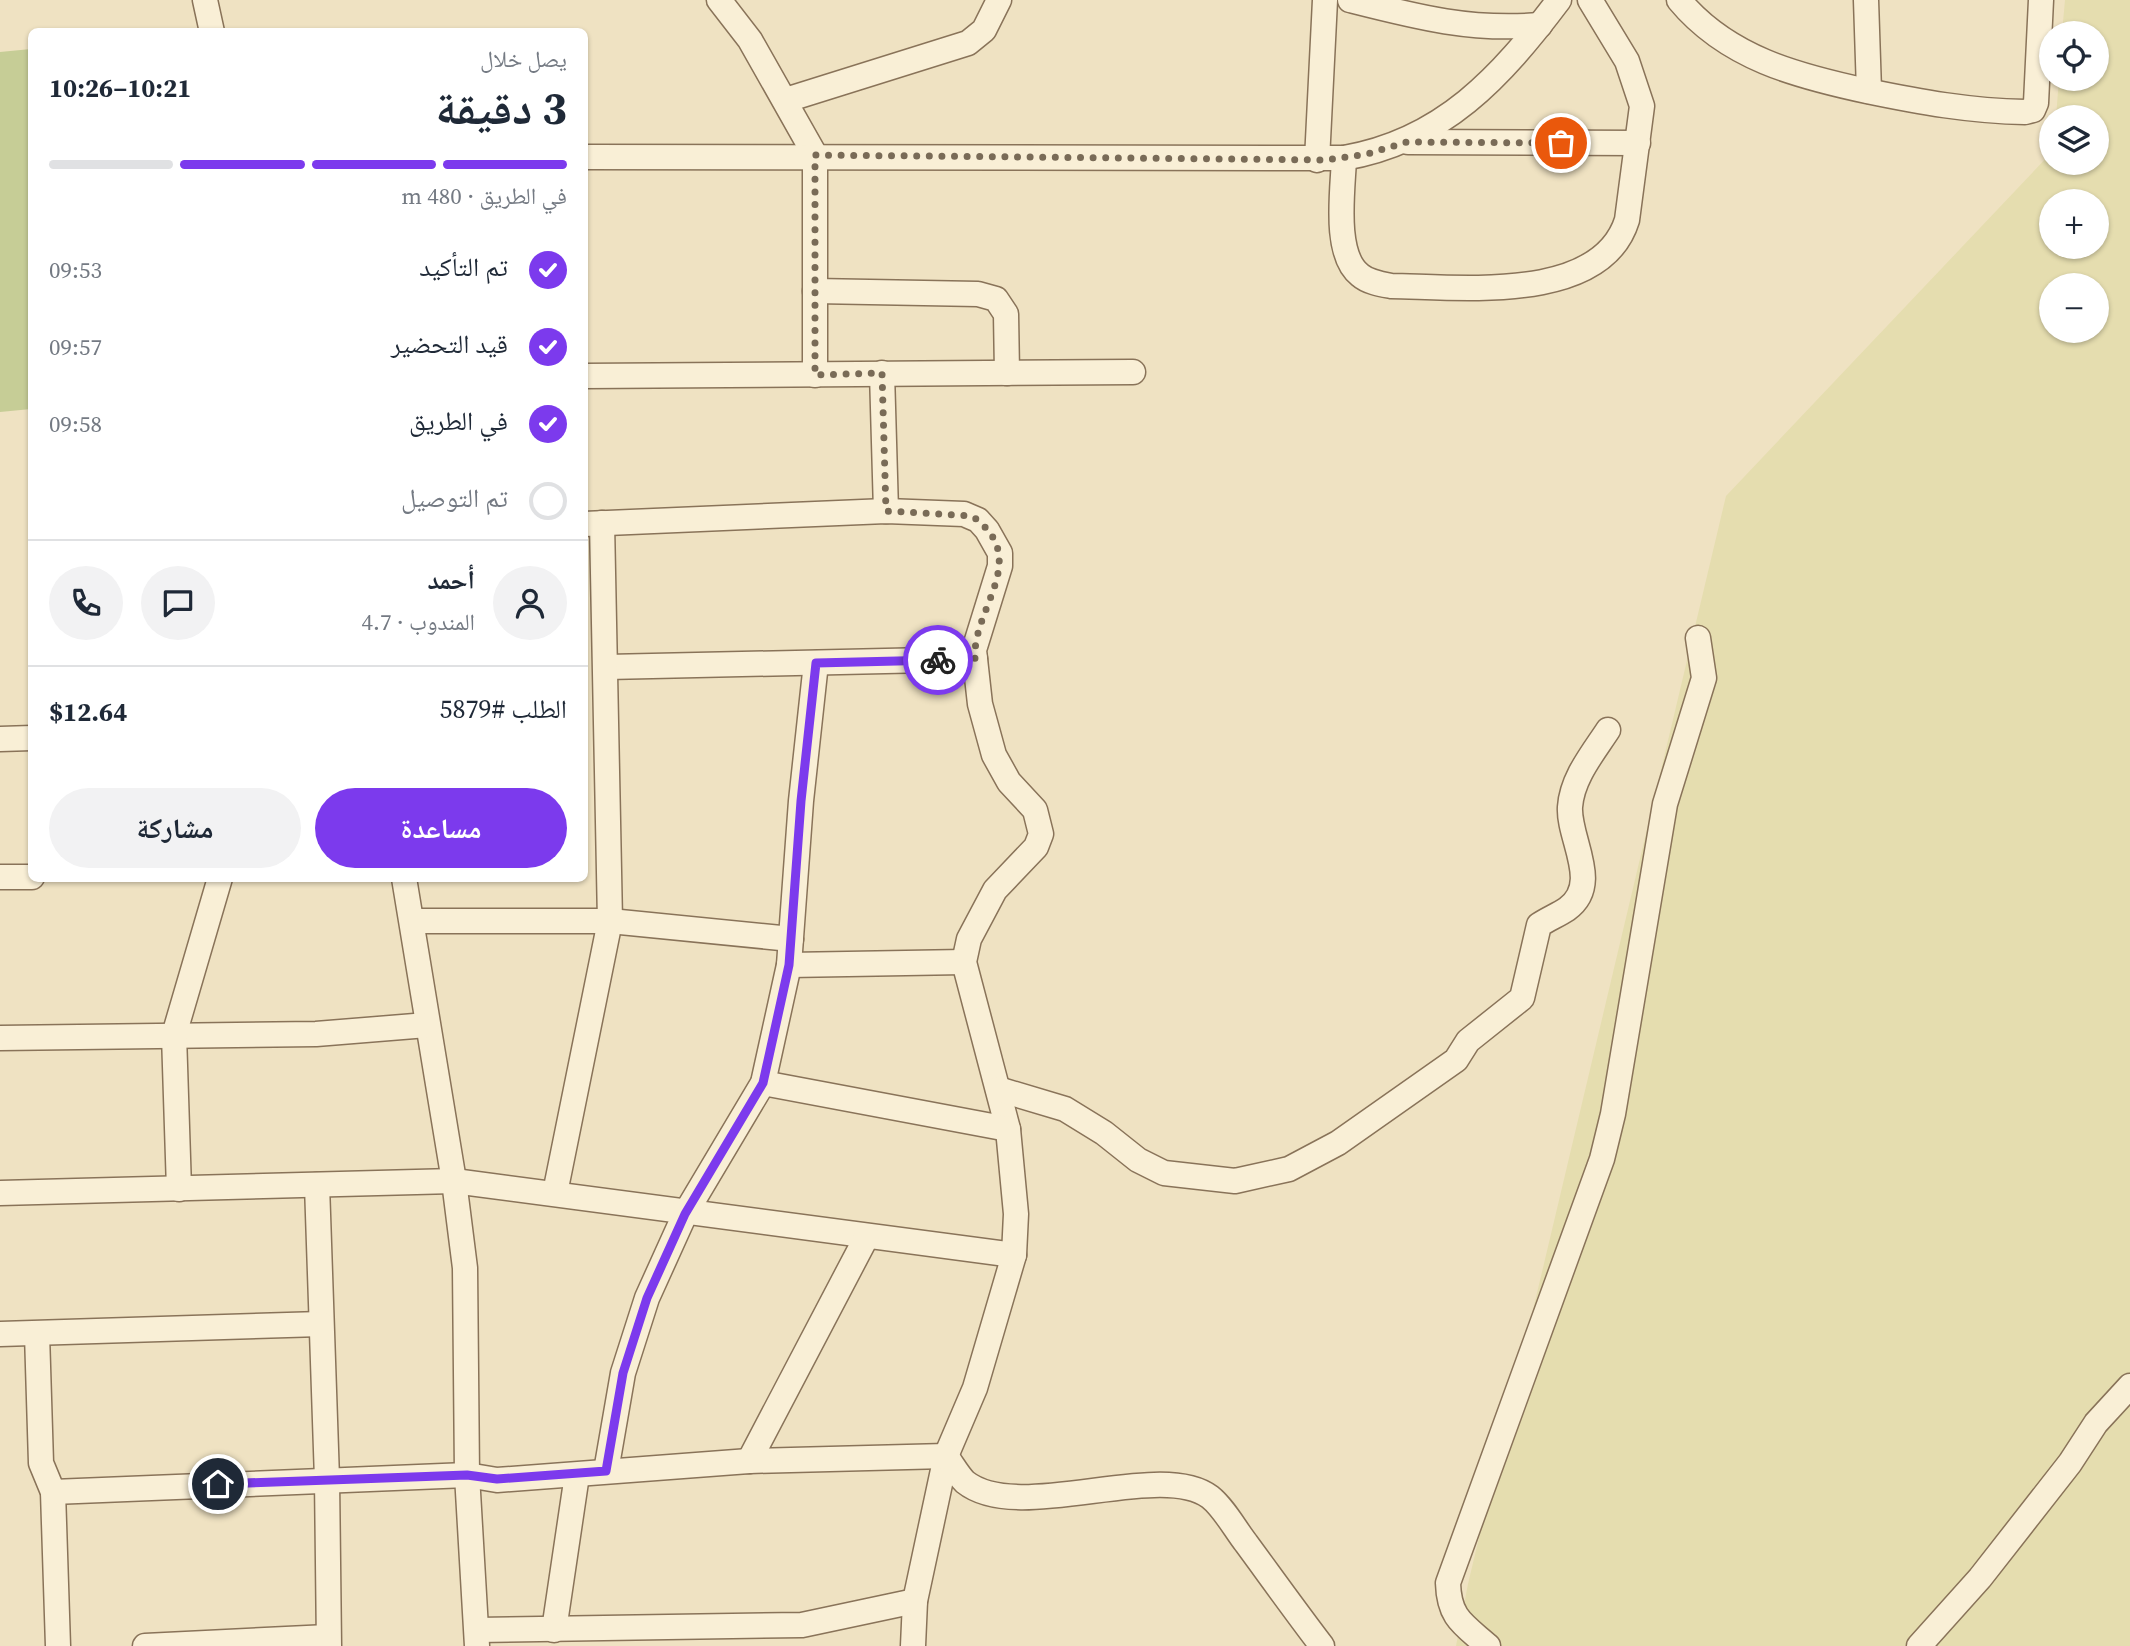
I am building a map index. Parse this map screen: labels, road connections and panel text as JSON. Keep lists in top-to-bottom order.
{
  "page": {
    "map_buttons": ["+", "−"],
    "heading": ["3 دقيقة", "يصل خلال", "10:21–10:26"],
    "panel": [
      "أحمد",
      "المندوب · 4.7",
      "الطلب #5879",
      "$12.64"
    ],
    "bar": "في الطريق · 480 m",
    "list": [
      ["تم التأكيد", "09:53"],
      ["قيد التحضير", "09:57"],
      ["في الطريق", "09:58"],
      "تم التوصيل"
    ],
    "buttons": ["مساعدة", "مشاركة"]
  }
}
